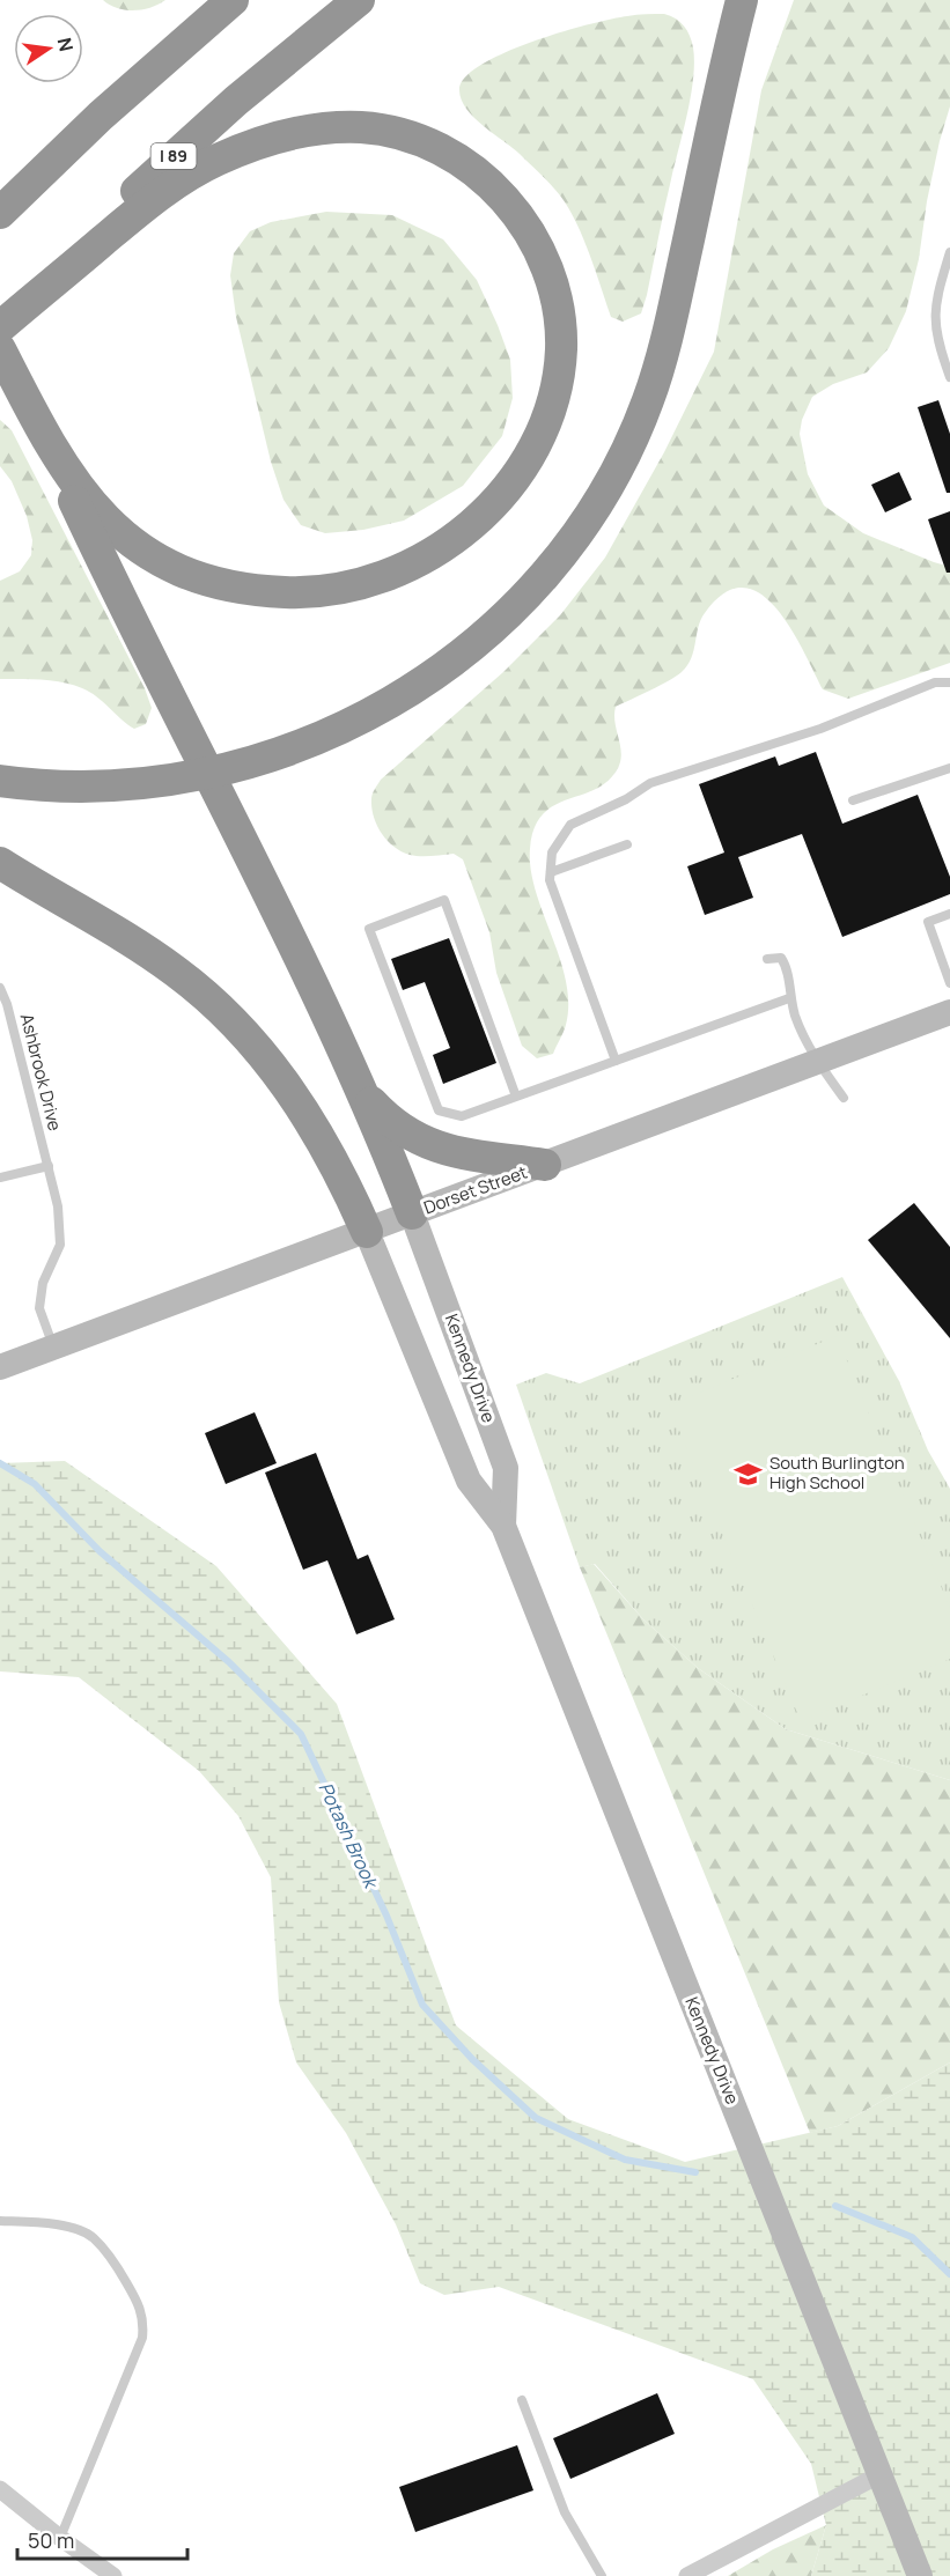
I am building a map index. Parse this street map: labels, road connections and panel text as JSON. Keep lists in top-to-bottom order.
{
  "streets": {
    "highway": ["I 89"],
    "main road": ["Dorset Street", "Kennedy Drive"],
    "lane": ["Ashbrook Drive"]
  },
  "crossings": [
    ["Ashbrook Drive", "Dorset Street"],
    ["Dorset Street", "Kennedy Drive"]
  ],
  "water": ["Potash Brook"],
  "places": {
    "school or university": ["South Burlington High School"]
  },
  "scale_bar": "50 m",
  "north": "right"
}
